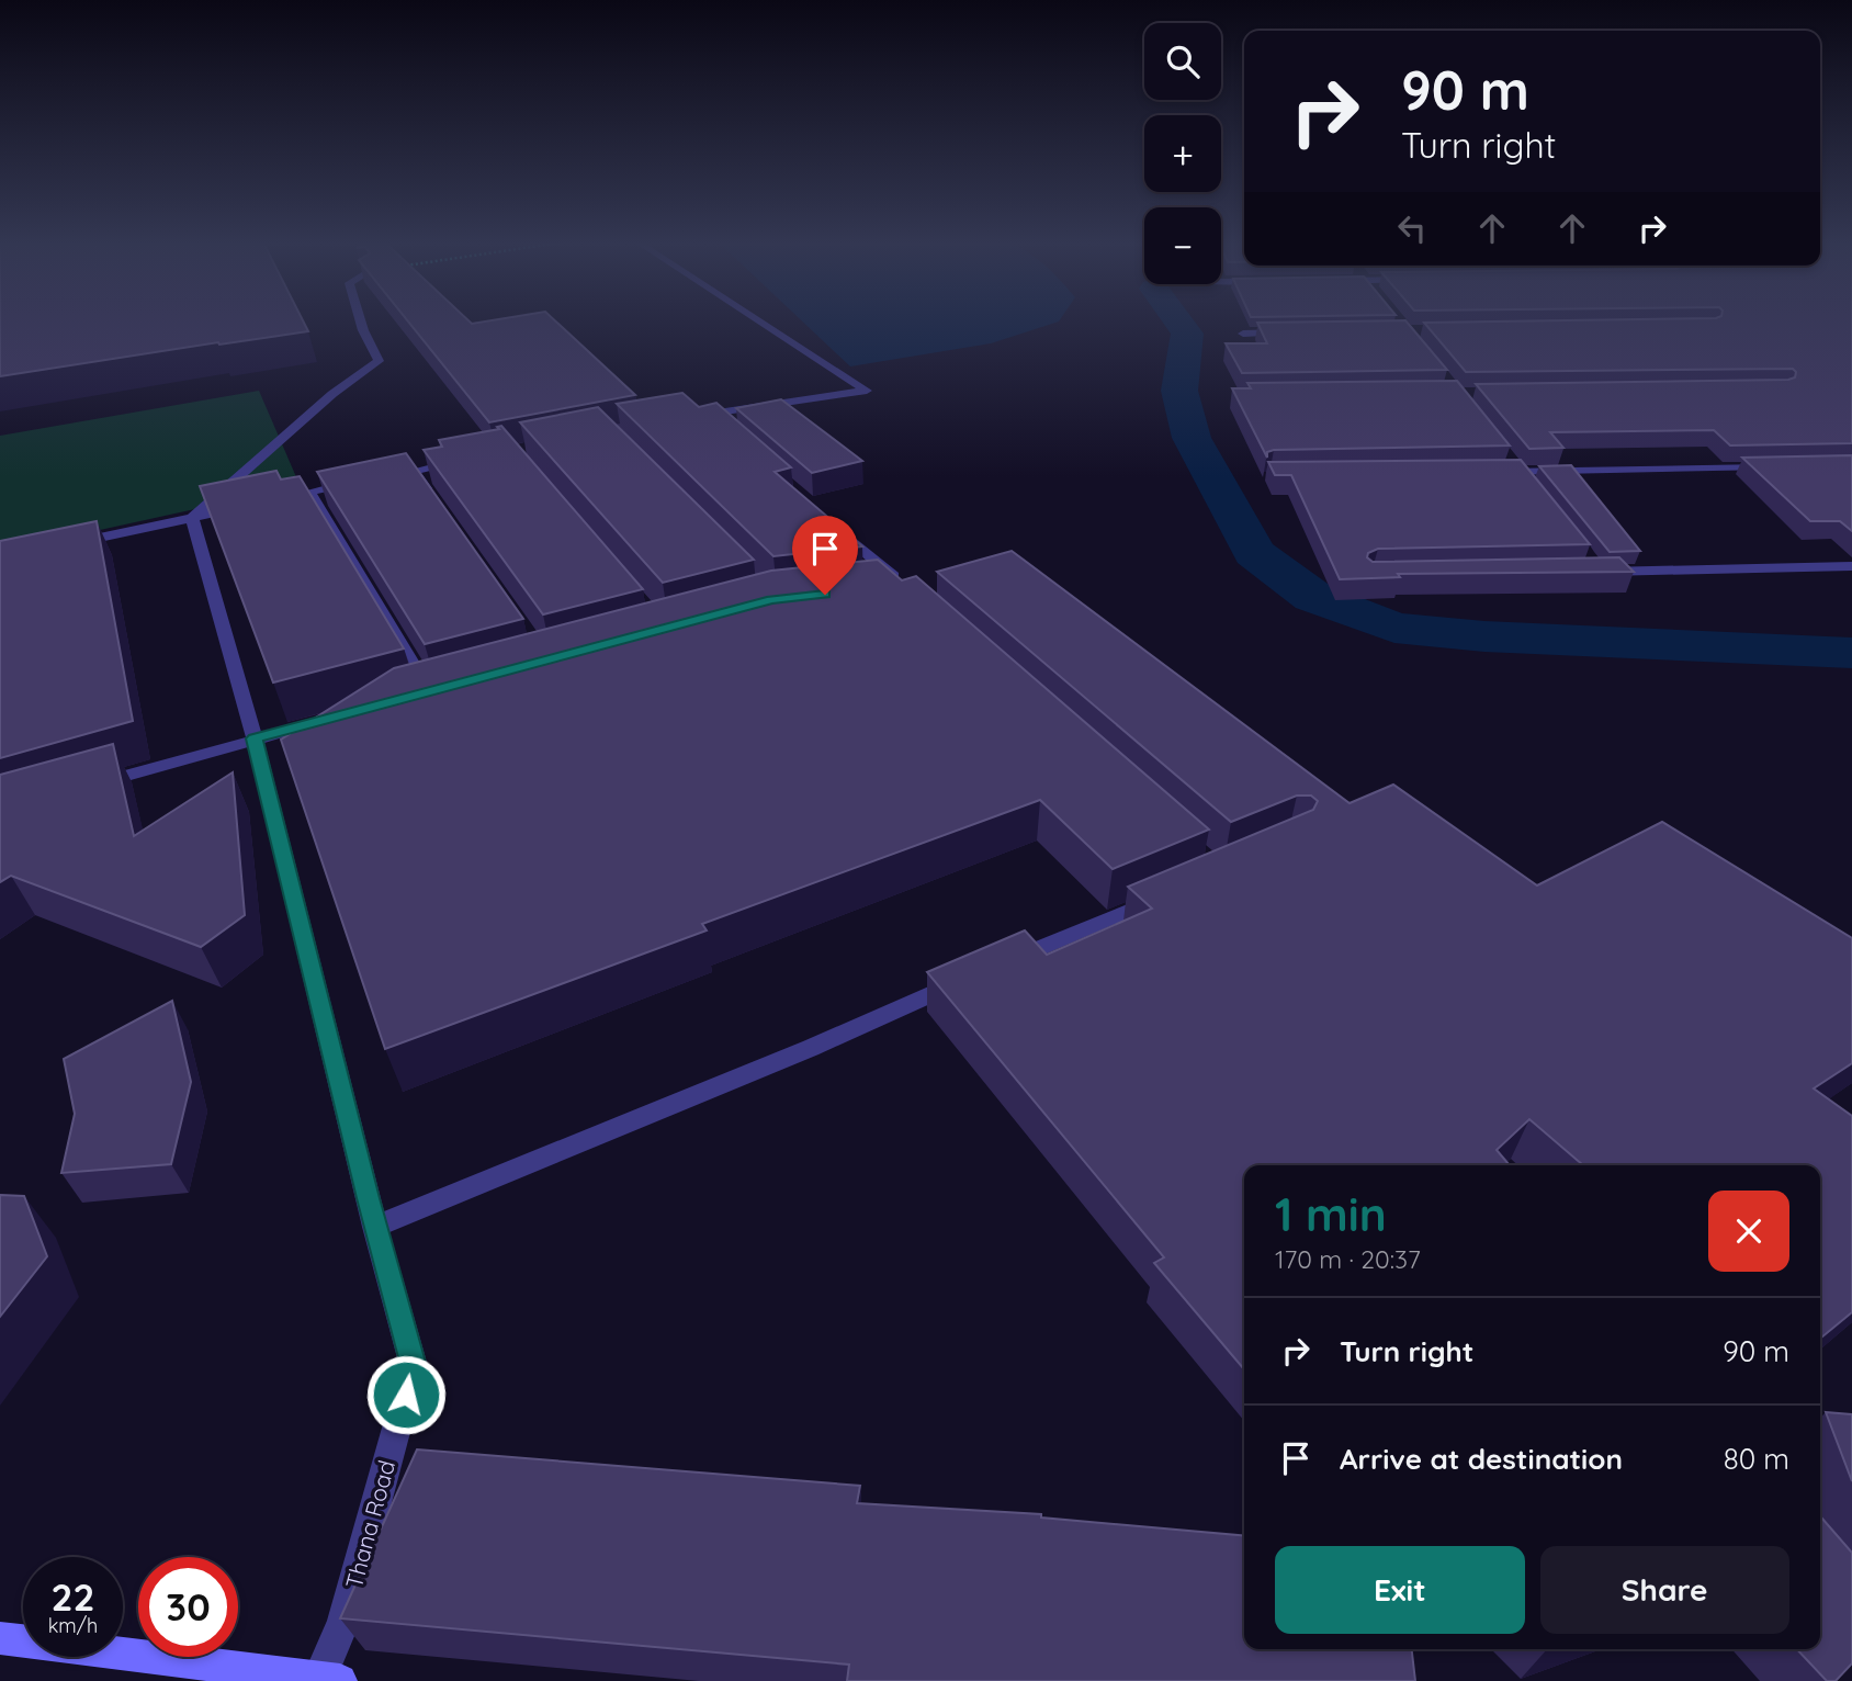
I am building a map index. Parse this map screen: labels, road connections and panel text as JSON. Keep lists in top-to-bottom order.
{
  "streets": {
    "street": ["Thana Road"]
  },
  "page": {
    "map_buttons": ["+", "−"],
    "turn": ["90 m", "Turn right"],
    "heading": ["1 min", "170 m · 20:37"],
    "list": [
      {
        "name": "Turn right",
        "value": "90 m"
      },
      {
        "name": "Arrive at destination",
        "value": "80 m"
      }
    ],
    "buttons": ["Exit", "Share"],
    "speed": "22 km/h",
    "limit": "30"
  }
}
